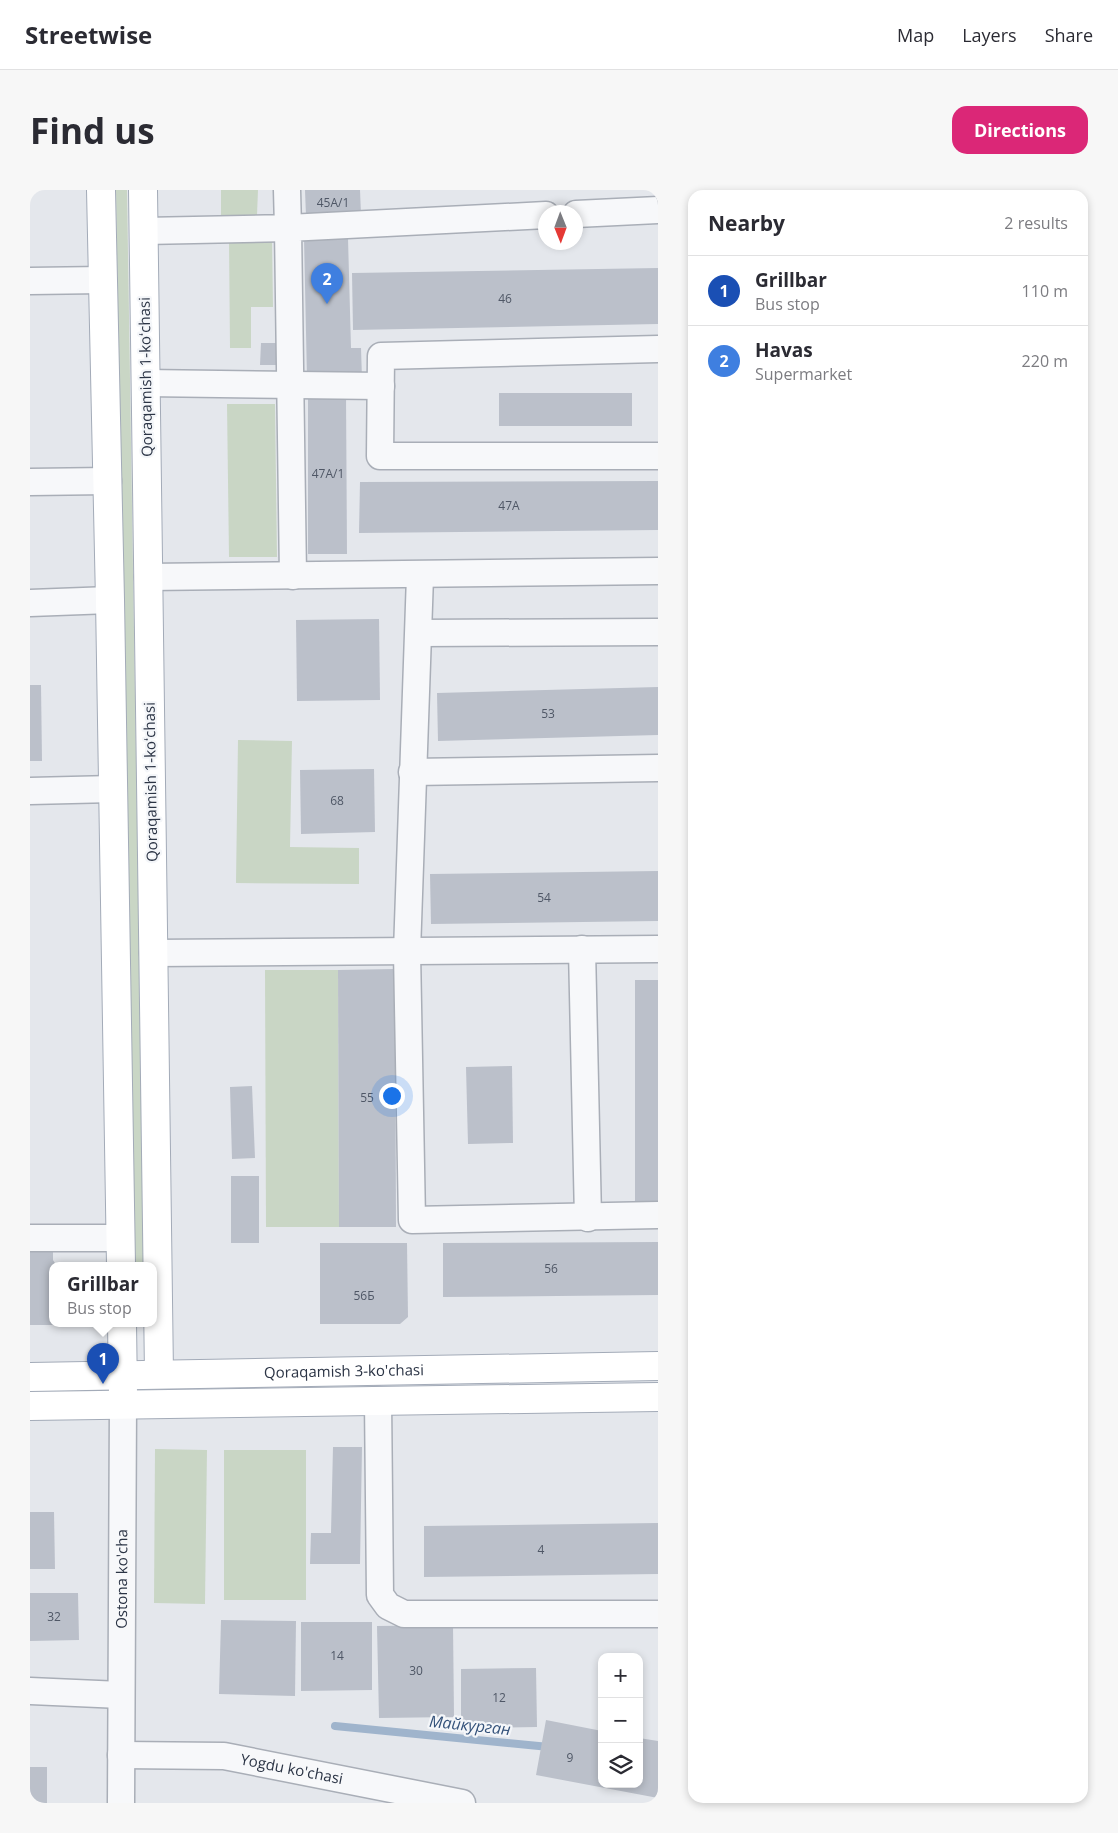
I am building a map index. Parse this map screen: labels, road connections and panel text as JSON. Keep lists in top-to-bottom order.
{
  "streets": {
    "main road": ["Qoraqamish 1-koʻchasi", "Qoraqamish 3-ko'chasi"],
    "street": ["Ostona ko'cha", "Yogdu ko'chasi"]
  },
  "crossings": [
    ["Qoraqamish 1-koʻchasi", "Qoraqamish 3-ko'chasi"],
    ["Qoraqamish 3-ko'chasi", "Ostona ko'cha"],
    ["Ostona ko'cha", "Yogdu ko'chasi"]
  ],
  "water": ["Майкурган"],
  "house_numbers": [
    "45A/1",
    "46",
    "47A/1",
    "47A",
    "53",
    "68",
    "54",
    "55",
    "56",
    "56Б",
    "4",
    "32",
    "14",
    "30",
    "12",
    "9"
  ],
  "north": "bottom",
  "page": {
    "header": "Streetwise",
    "nav": ["Map", "Layers", "Share"],
    "buttons": "Directions",
    "title": "Find us",
    "heading": ["Nearby", "2 results"],
    "list": [
      {
        "mark": "1",
        "name": "Grillbar",
        "note": "Bus stop",
        "value": "110 m"
      },
      {
        "mark": "2",
        "name": "Havas",
        "note": "Supermarket",
        "value": "220 m"
      }
    ],
    "pins": ["2", "1"],
    "popup": ["Grillbar", "Bus stop"],
    "map_buttons": ["+", "−"]
  }
}
